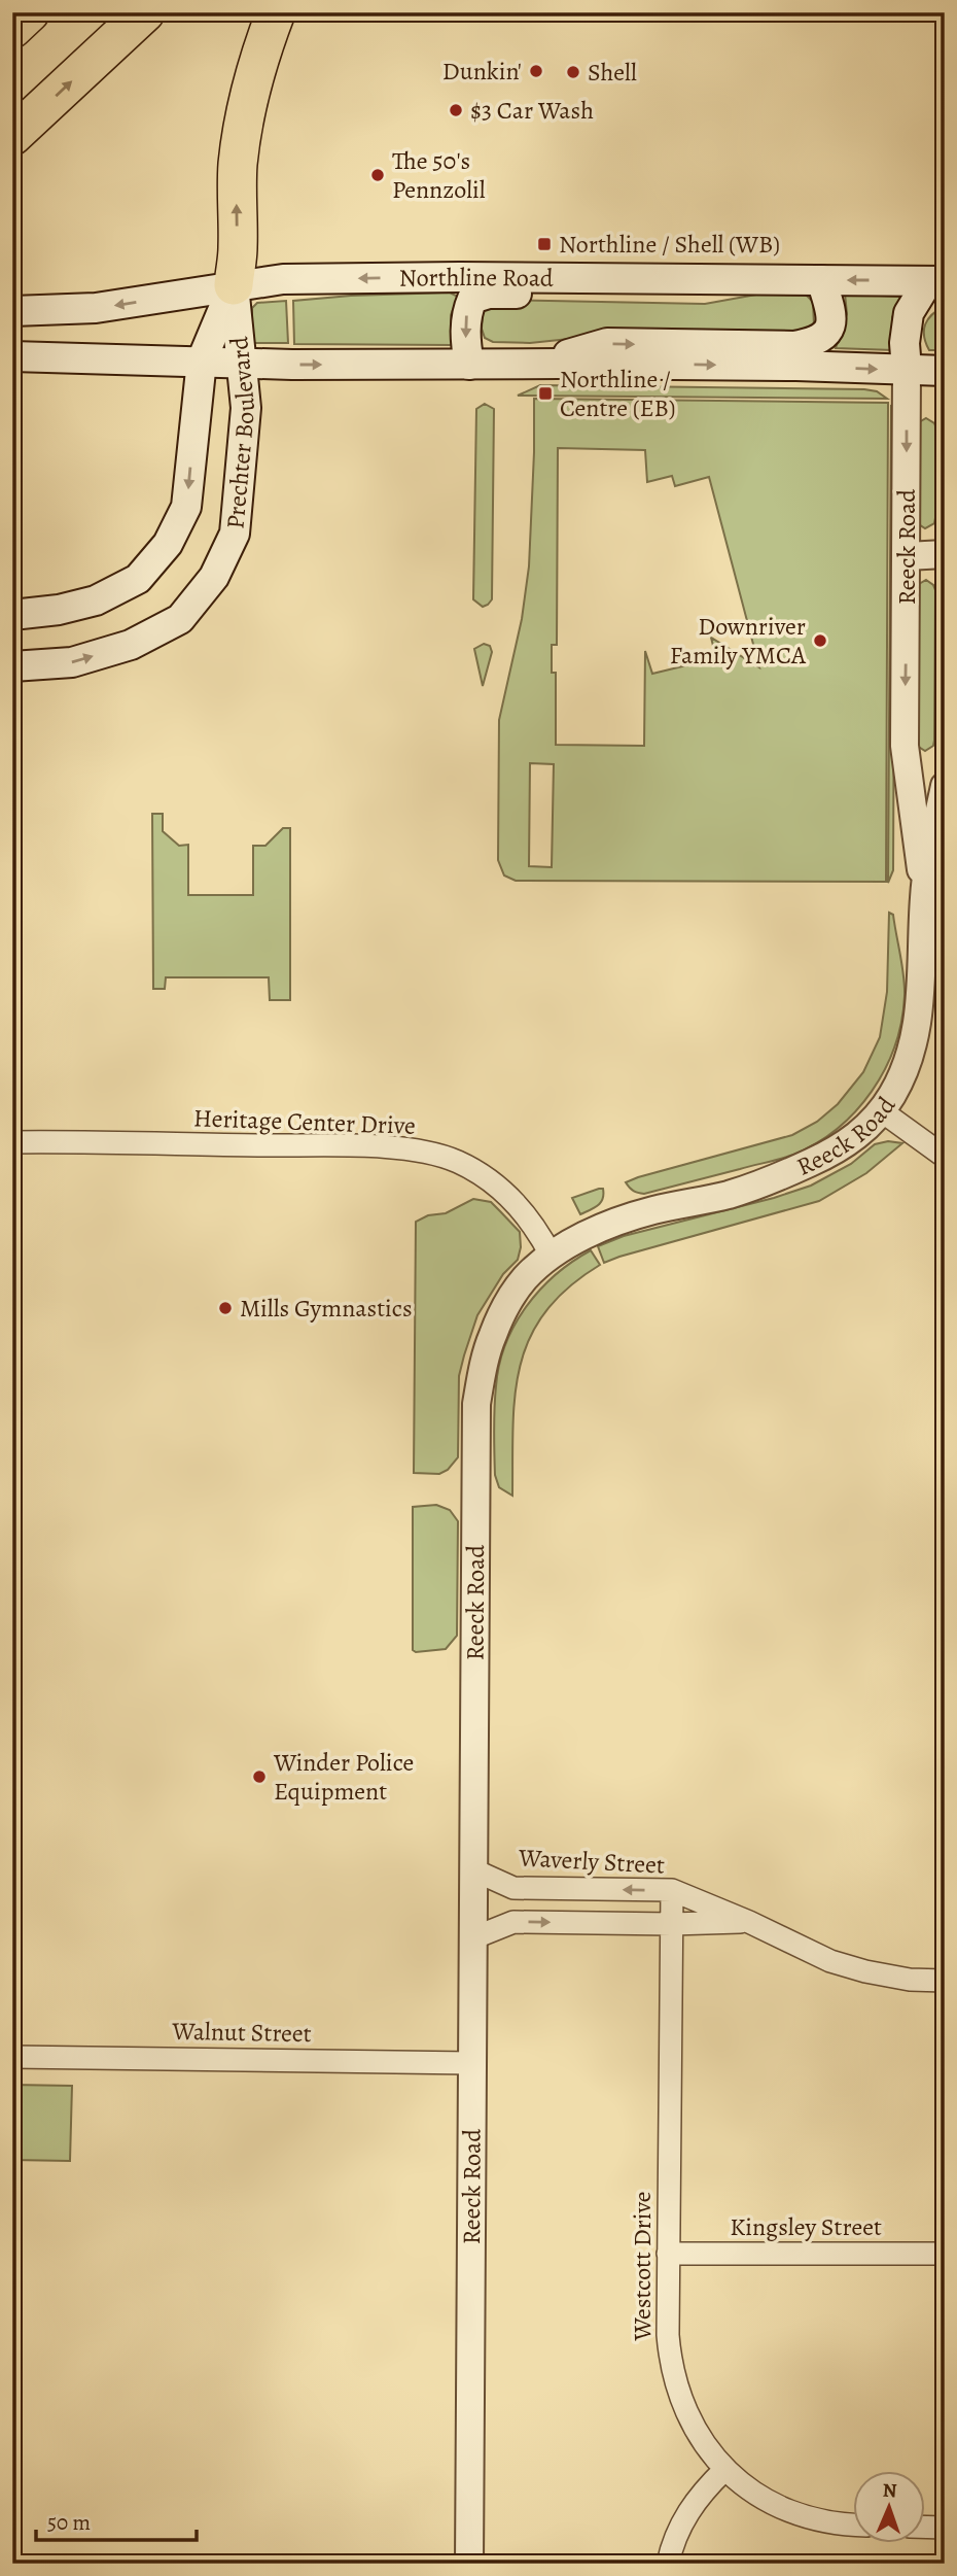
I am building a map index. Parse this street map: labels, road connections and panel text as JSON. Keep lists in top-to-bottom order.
{
  "streets": {
    "main road": ["Northline Road", "Prechter Boulevard"],
    "street": [
      "Reeck Road",
      "Heritage Center Drive",
      "Waverly Street",
      "Walnut Street",
      "Kingsley Street",
      "Westcott Drive"
    ]
  },
  "crossings": [
    ["Northline Road", "Prechter Boulevard"],
    ["Reeck Road", "Heritage Center Drive"],
    ["Reeck Road", "Waverly Street"],
    ["Reeck Road", "Walnut Street"],
    ["Waverly Street", "Westcott Drive"],
    ["Kingsley Street", "Westcott Drive"]
  ],
  "places": {
    "other": [
      "Dunkin'",
      "Shell",
      "$3 Car Wash",
      "The 50's Pennzolil",
      "Downriver Family YMCA",
      "Mills Gymnastics",
      "Winder Police Equipment"
    ],
    "transit": ["Northline / Shell (WB)", "Northline / Centre (EB)"]
  },
  "scale_bar": "50 m",
  "north": "top"
}
